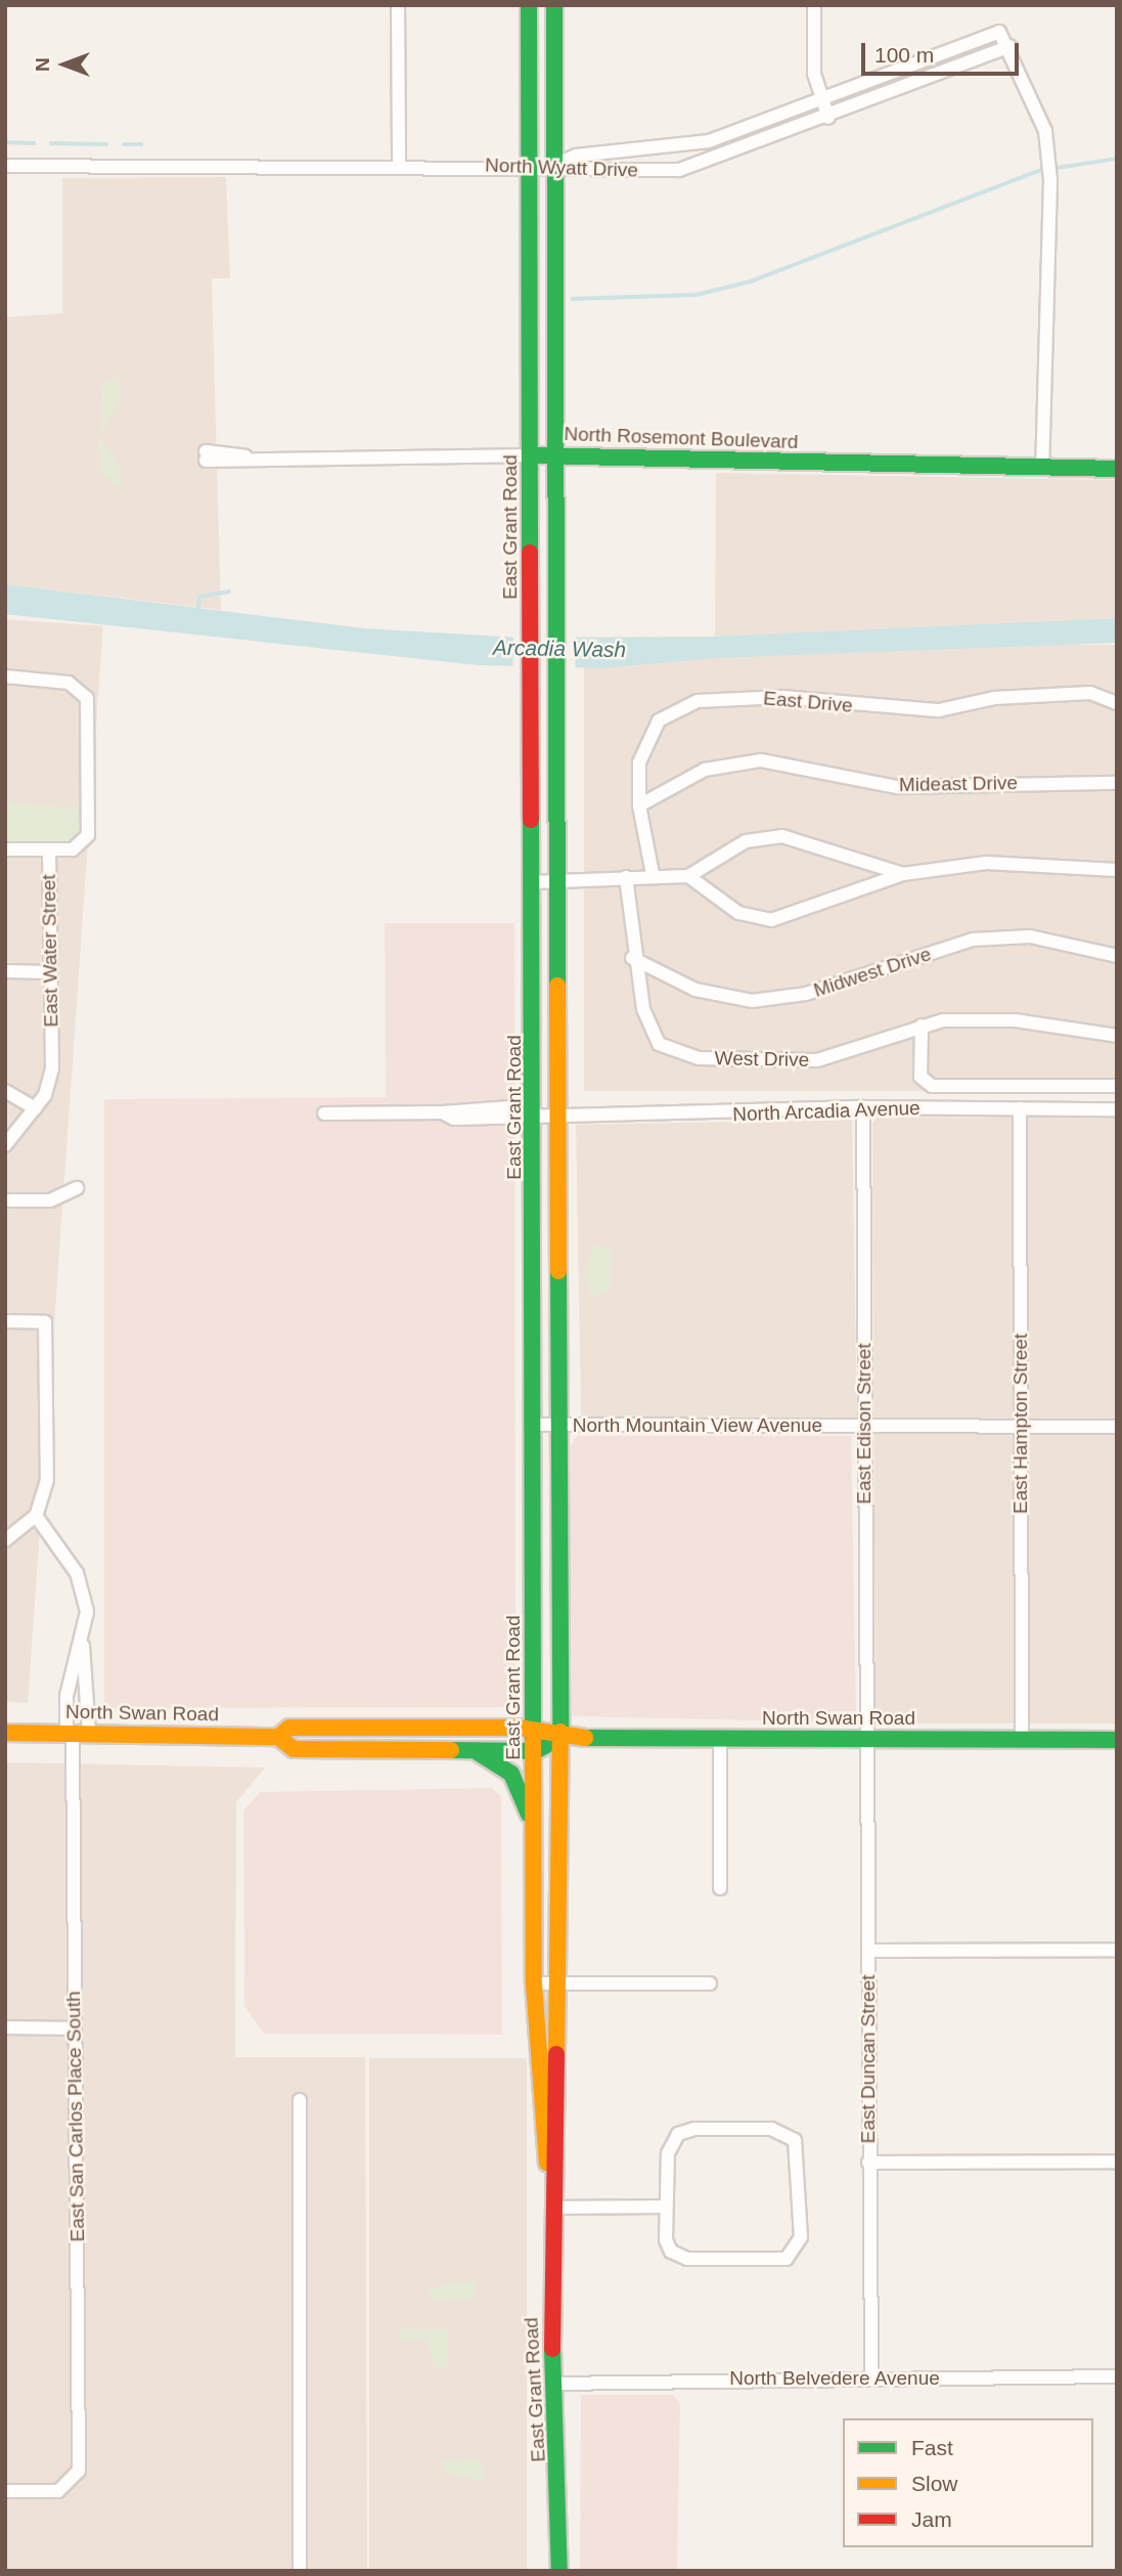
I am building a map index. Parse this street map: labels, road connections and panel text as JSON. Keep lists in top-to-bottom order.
{
  "streets": {
    "main road": ["North Rosemont Boulevard", "East Grant Road", "North Swan Road"],
    "street": [
      "North Wyatt Drive",
      "East Drive",
      "Mideast Drive",
      "East Water Street",
      "Midwest Drive",
      "West Drive",
      "North Arcadia Avenue",
      "East Edison Street",
      "East Hampton Street",
      "North Mountain View Avenue",
      "East Duncan Street",
      "East San Carlos Place South",
      "North Belvedere Avenue"
    ]
  },
  "crossings": [
    ["North Wyatt Drive", "East Grant Road"],
    ["North Rosemont Boulevard", "East Grant Road"],
    ["East Grant Road", "North Arcadia Avenue"],
    ["East Grant Road", "North Mountain View Avenue"],
    ["East Grant Road", "North Swan Road"],
    ["East Grant Road", "North Belvedere Avenue"],
    ["East Drive", "Mideast Drive"],
    ["Midwest Drive", "West Drive"],
    ["North Arcadia Avenue", "East Edison Street"],
    ["North Arcadia Avenue", "East Hampton Street"],
    ["East Edison Street", "North Mountain View Avenue"],
    ["East Edison Street", "North Swan Road"],
    ["East Edison Street", "East Duncan Street"],
    ["East Hampton Street", "North Mountain View Avenue"],
    ["East Hampton Street", "North Swan Road"],
    ["North Swan Road", "East Duncan Street"],
    ["North Swan Road", "East San Carlos Place South"],
    ["East Duncan Street", "North Belvedere Avenue"]
  ],
  "water": ["Arcadia Wash"],
  "legend": ["Fast", "Slow", "Jam"],
  "scale_bar": "100 m",
  "north": "left"
}
